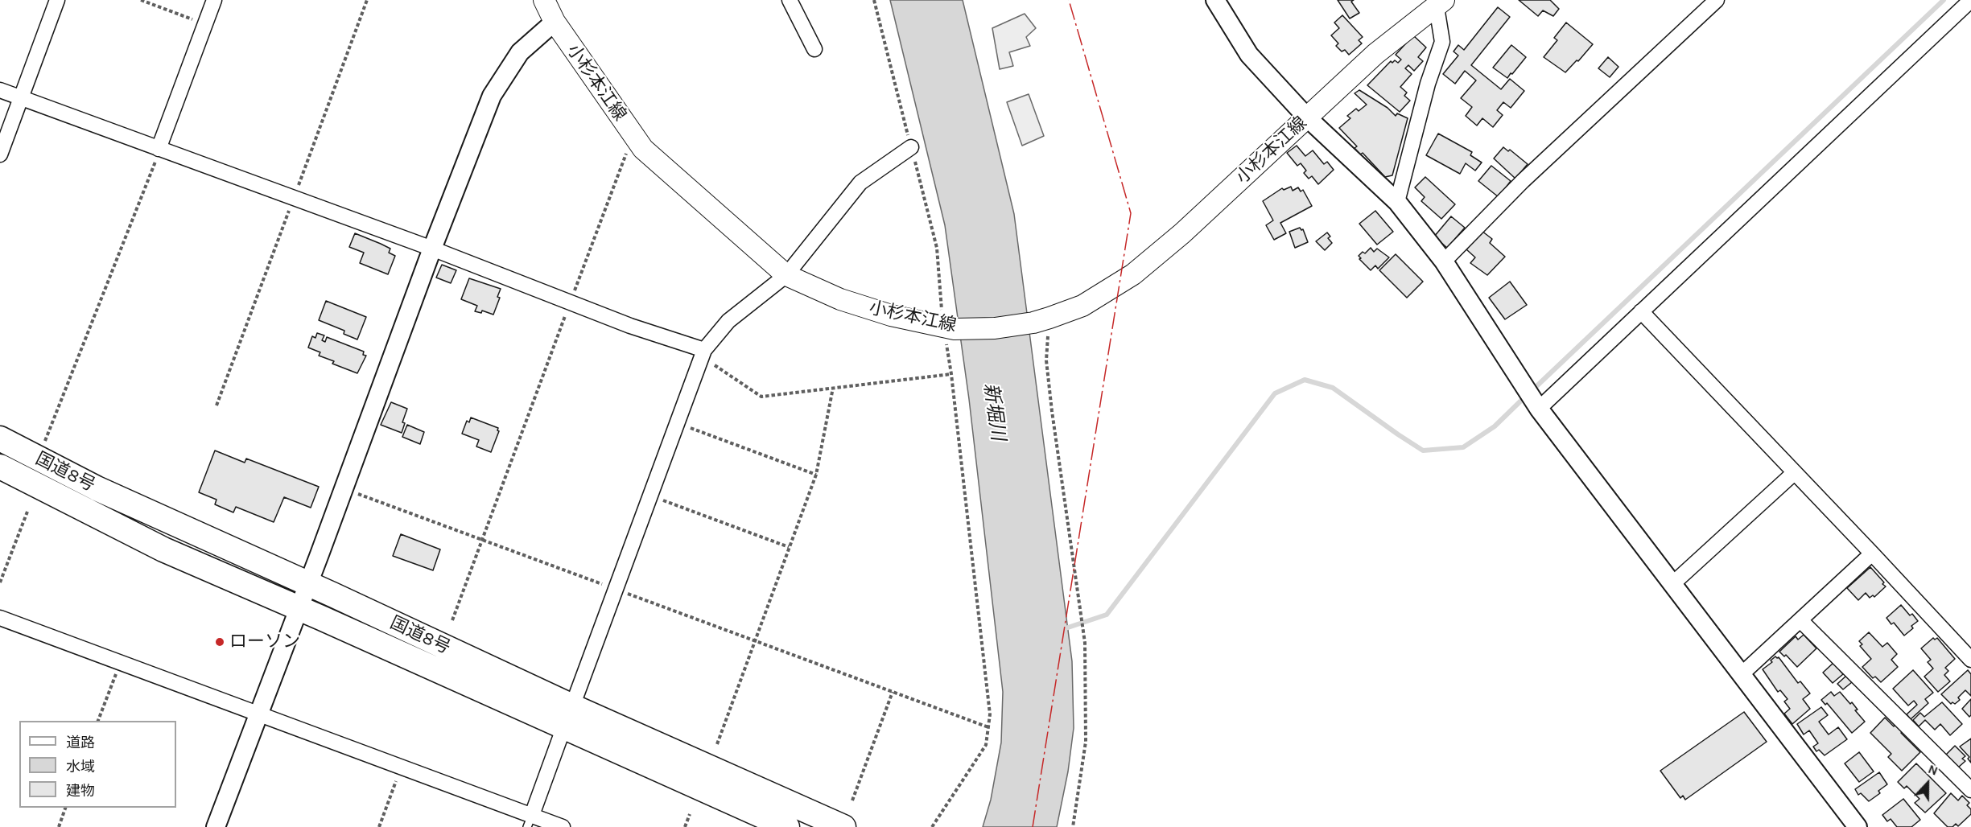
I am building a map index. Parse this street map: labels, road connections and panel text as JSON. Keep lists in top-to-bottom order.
{
  "streets": {
    "highway": ["国道8号"],
    "main road": ["小杉本江線"]
  },
  "water": ["新堀川"],
  "places": ["ローソン"],
  "legend": ["道路", "水域", "建物"],
  "north": "top"
}
